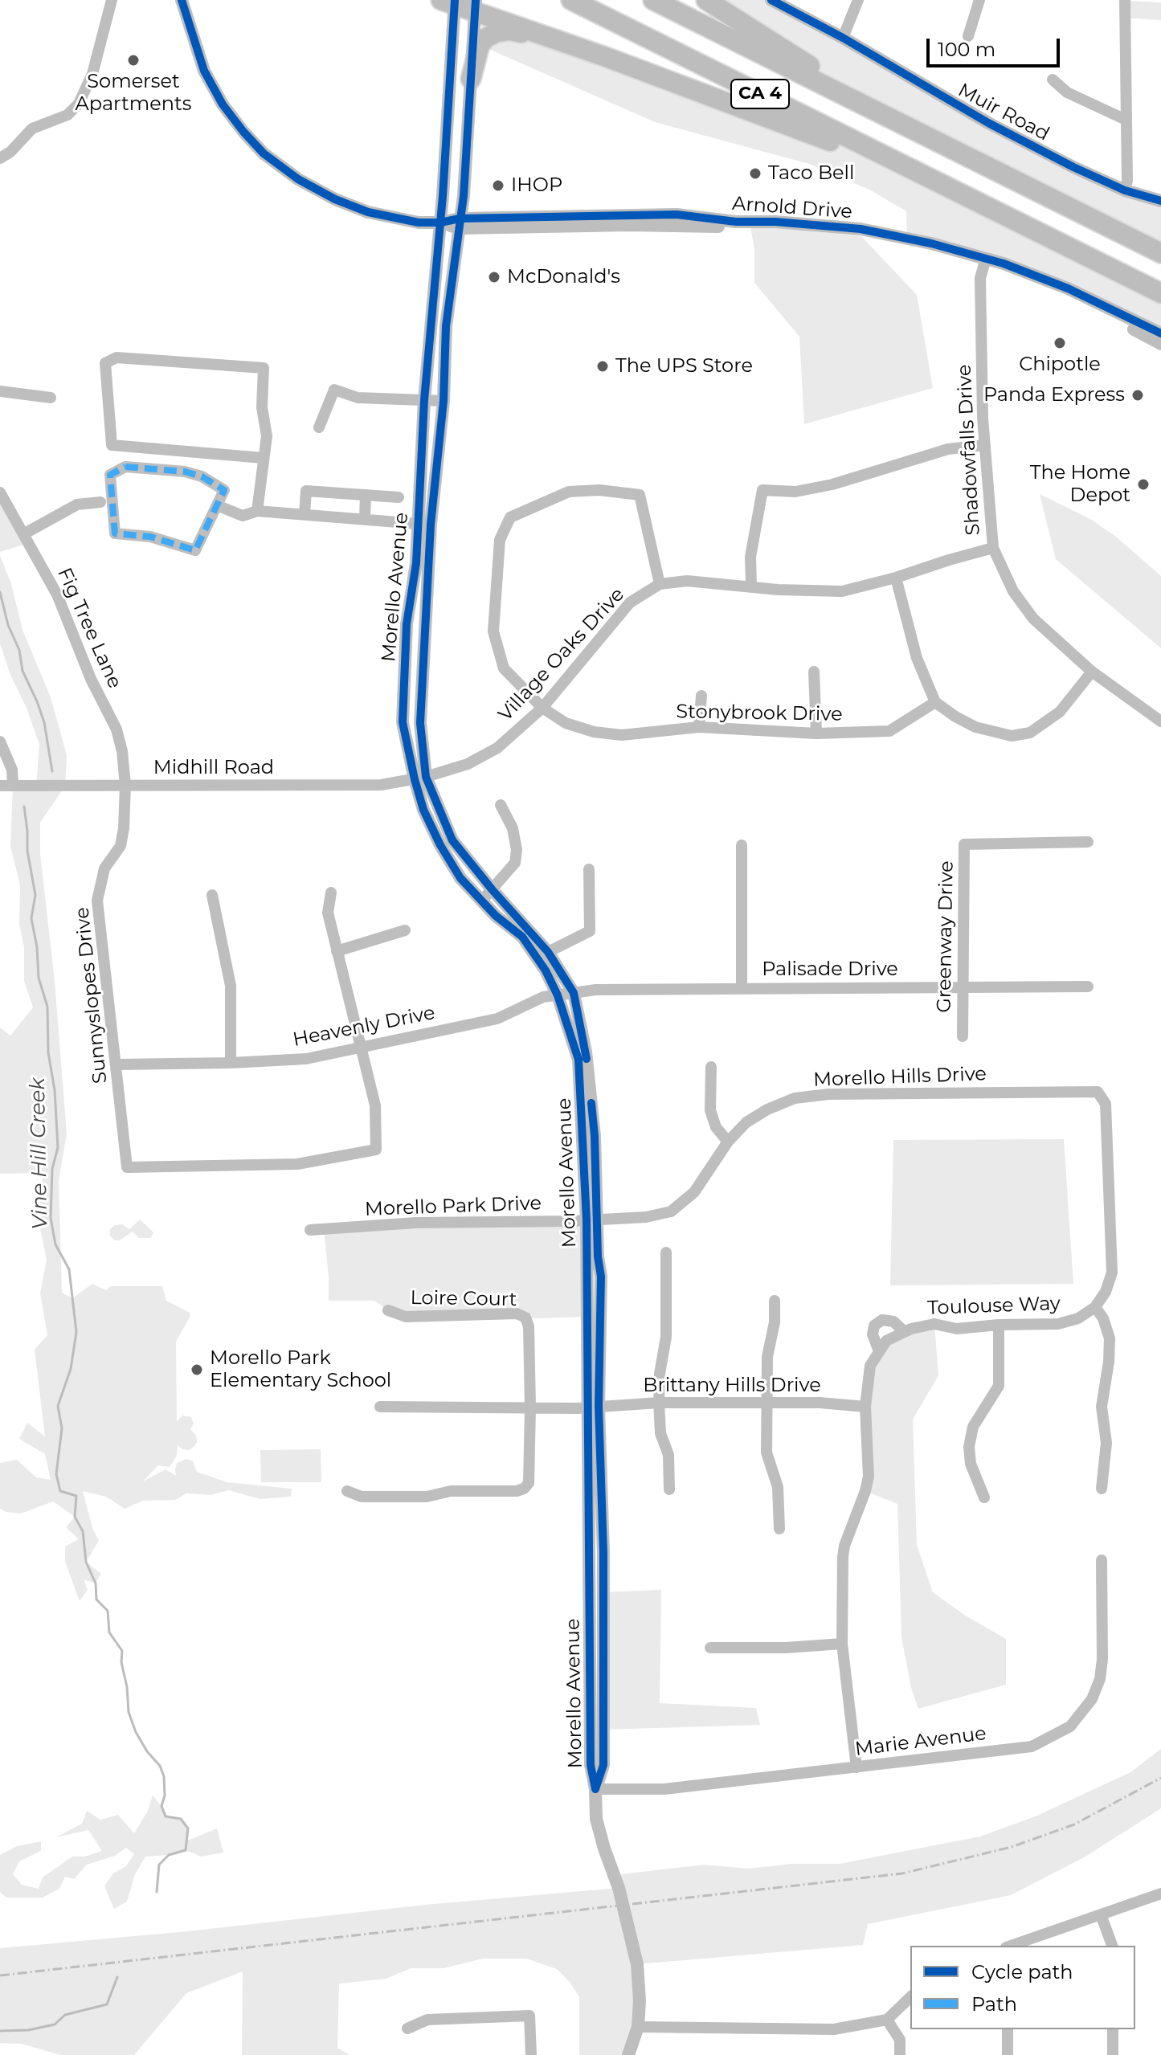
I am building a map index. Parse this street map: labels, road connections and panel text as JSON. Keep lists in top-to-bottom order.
{
  "streets": {
    "highway": ["CA 4"],
    "street": [
      "Muir Road",
      "Arnold Drive",
      "Shadowfalls Drive",
      "Morello Avenue",
      "Fig Tree Lane",
      "Village Oaks Drive",
      "Stonybrook Drive",
      "Midhill Road",
      "Greenway Drive",
      "Palisade Drive",
      "Sunnyslopes Drive",
      "Heavenly Drive",
      "Morello Hills Drive",
      "Morello Park Drive",
      "Loire Court",
      "Toulouse Way",
      "Brittany Hills Drive",
      "Marie Avenue"
    ]
  },
  "crossings": [
    ["Arnold Drive", "Shadowfalls Drive"],
    ["Arnold Drive", "Morello Avenue"],
    ["Shadowfalls Drive", "Village Oaks Drive"],
    ["Morello Avenue", "Village Oaks Drive"],
    ["Morello Avenue", "Midhill Road"],
    ["Morello Avenue", "Palisade Drive"],
    ["Morello Avenue", "Heavenly Drive"],
    ["Morello Avenue", "Morello Hills Drive"],
    ["Morello Avenue", "Morello Park Drive"],
    ["Morello Avenue", "Brittany Hills Drive"],
    ["Morello Avenue", "Marie Avenue"],
    ["Fig Tree Lane", "Midhill Road"],
    ["Fig Tree Lane", "Sunnyslopes Drive"],
    ["Village Oaks Drive", "Stonybrook Drive"],
    ["Village Oaks Drive", "Midhill Road"],
    ["Midhill Road", "Sunnyslopes Drive"],
    ["Greenway Drive", "Palisade Drive"],
    ["Palisade Drive", "Heavenly Drive"],
    ["Sunnyslopes Drive", "Heavenly Drive"],
    ["Morello Hills Drive", "Morello Park Drive"],
    ["Morello Hills Drive", "Toulouse Way"],
    ["Loire Court", "Brittany Hills Drive"]
  ],
  "water": ["Vine Hill Creek"],
  "places": [
    "Somerset Apartments",
    "Taco Bell",
    "IHOP",
    "McDonald's",
    "Chipotle",
    "The UPS Store",
    "Panda Express",
    "The Home Depot",
    "Morello Park Elementary School"
  ],
  "legend": ["Cycle path", "Path"],
  "scale_bar": "100 m"
}
